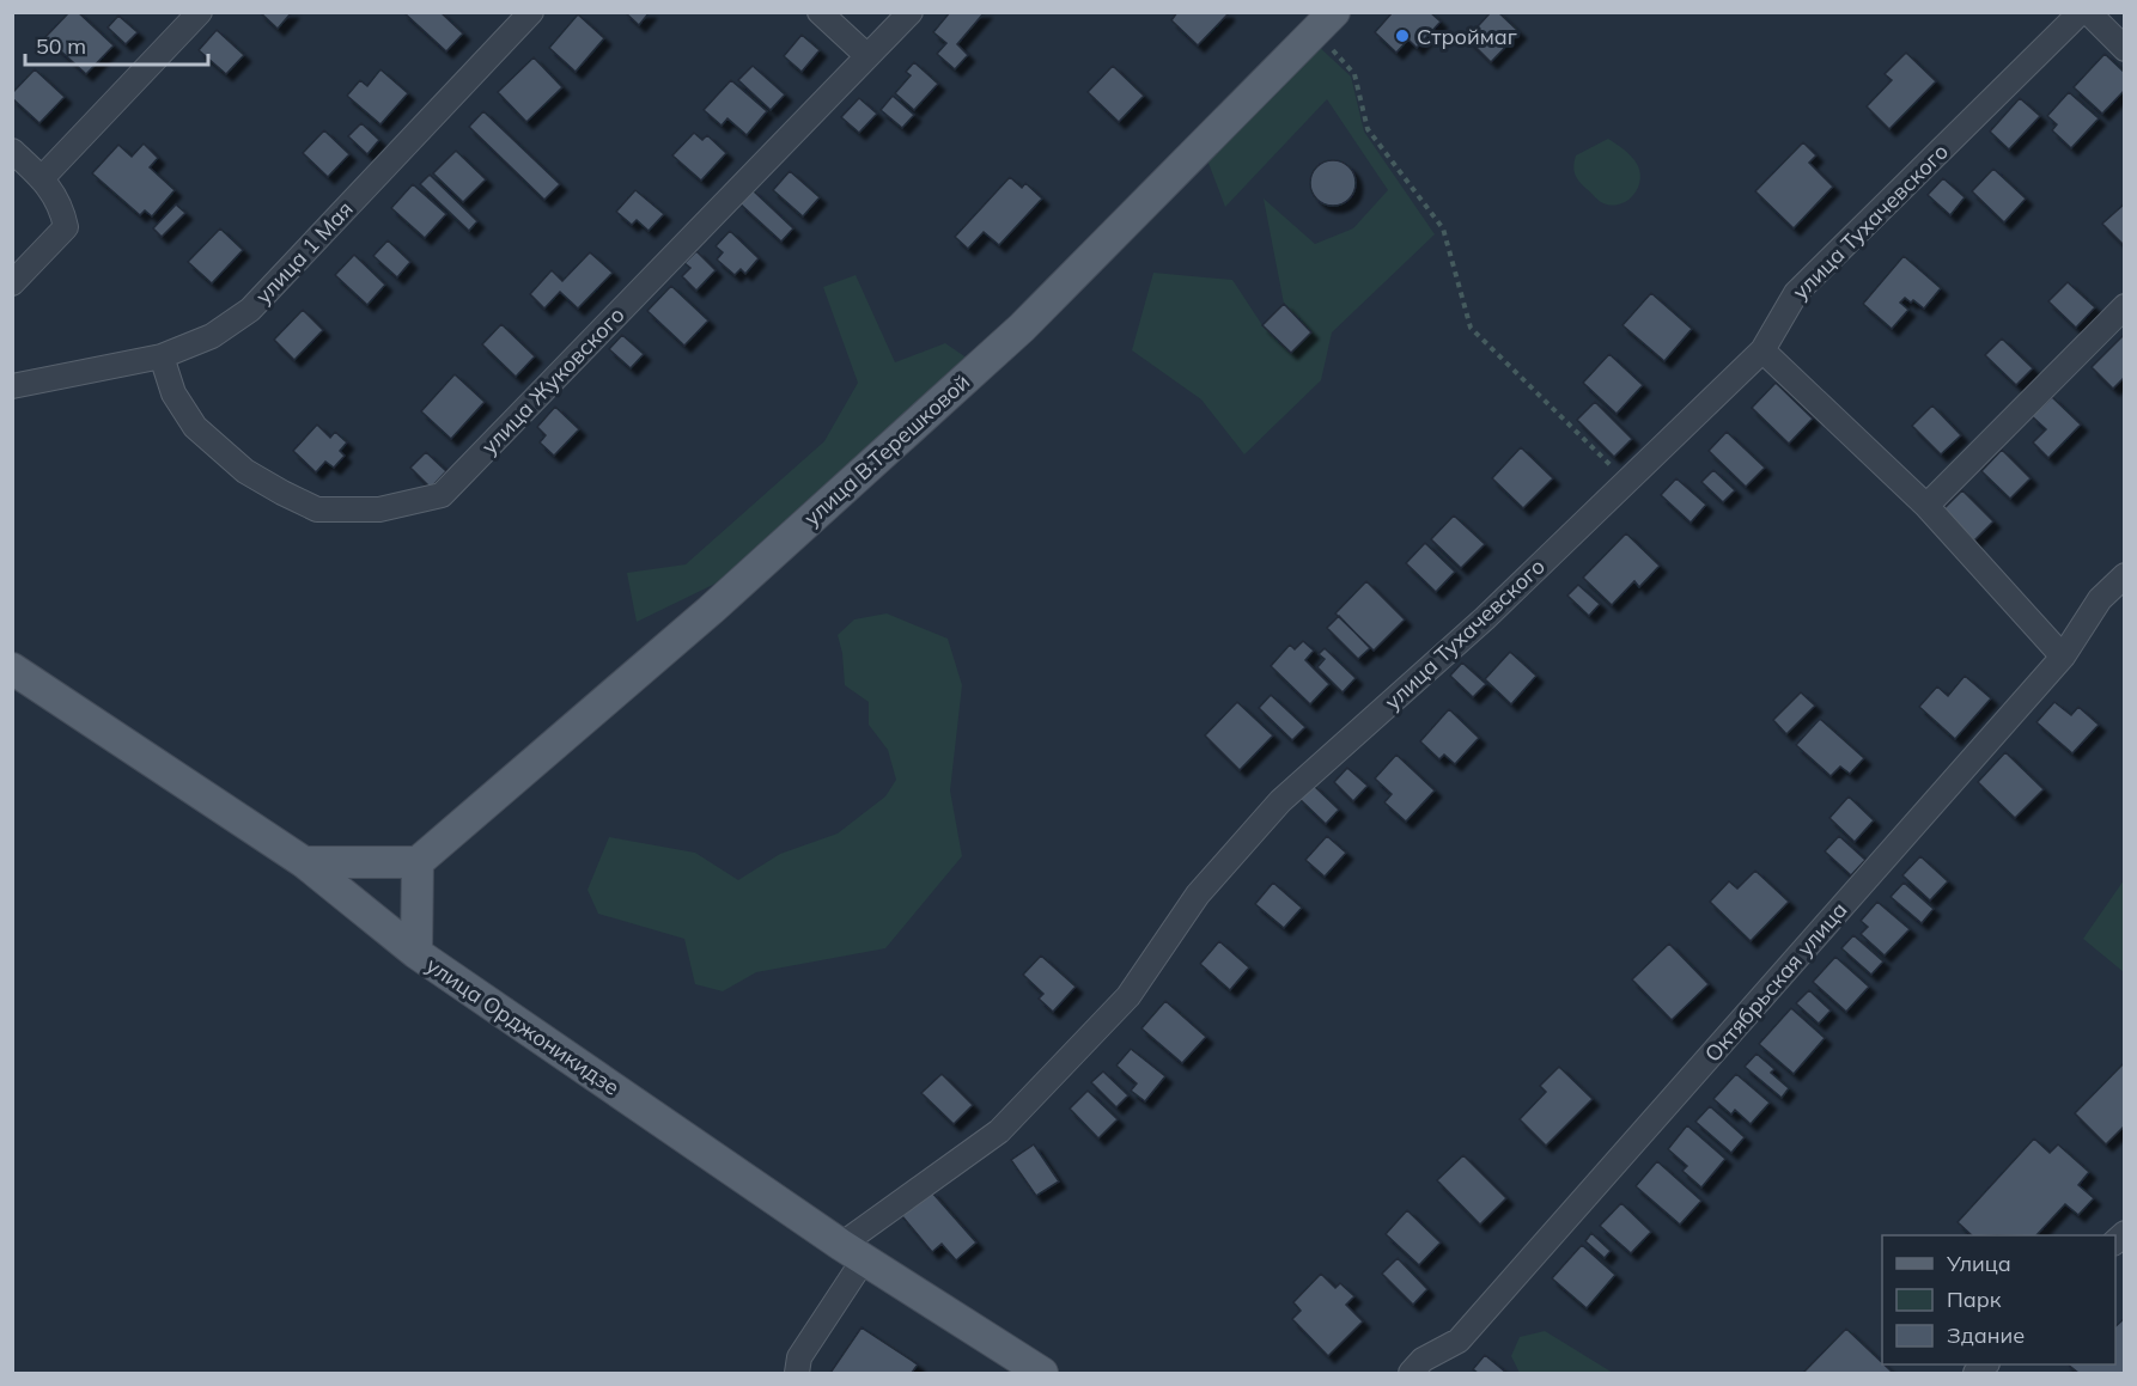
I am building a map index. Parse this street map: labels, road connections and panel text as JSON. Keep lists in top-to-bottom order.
{
  "streets": {
    "main road": ["улица В.Терешковой", "улица Орджоникидзе"],
    "street": [
      "улица Тухачевского",
      "улица 1 Мая",
      "улица Жуковского",
      "Октябрьская улица"
    ]
  },
  "crossings": [
    ["улица Тухачевского", "улица Орджоникидзе"],
    ["улица 1 Мая", "улица Жуковского"]
  ],
  "places": ["Строймаг"],
  "legend": ["Улица", "Парк", "Здание"],
  "scale_bar": "50 m"
}
